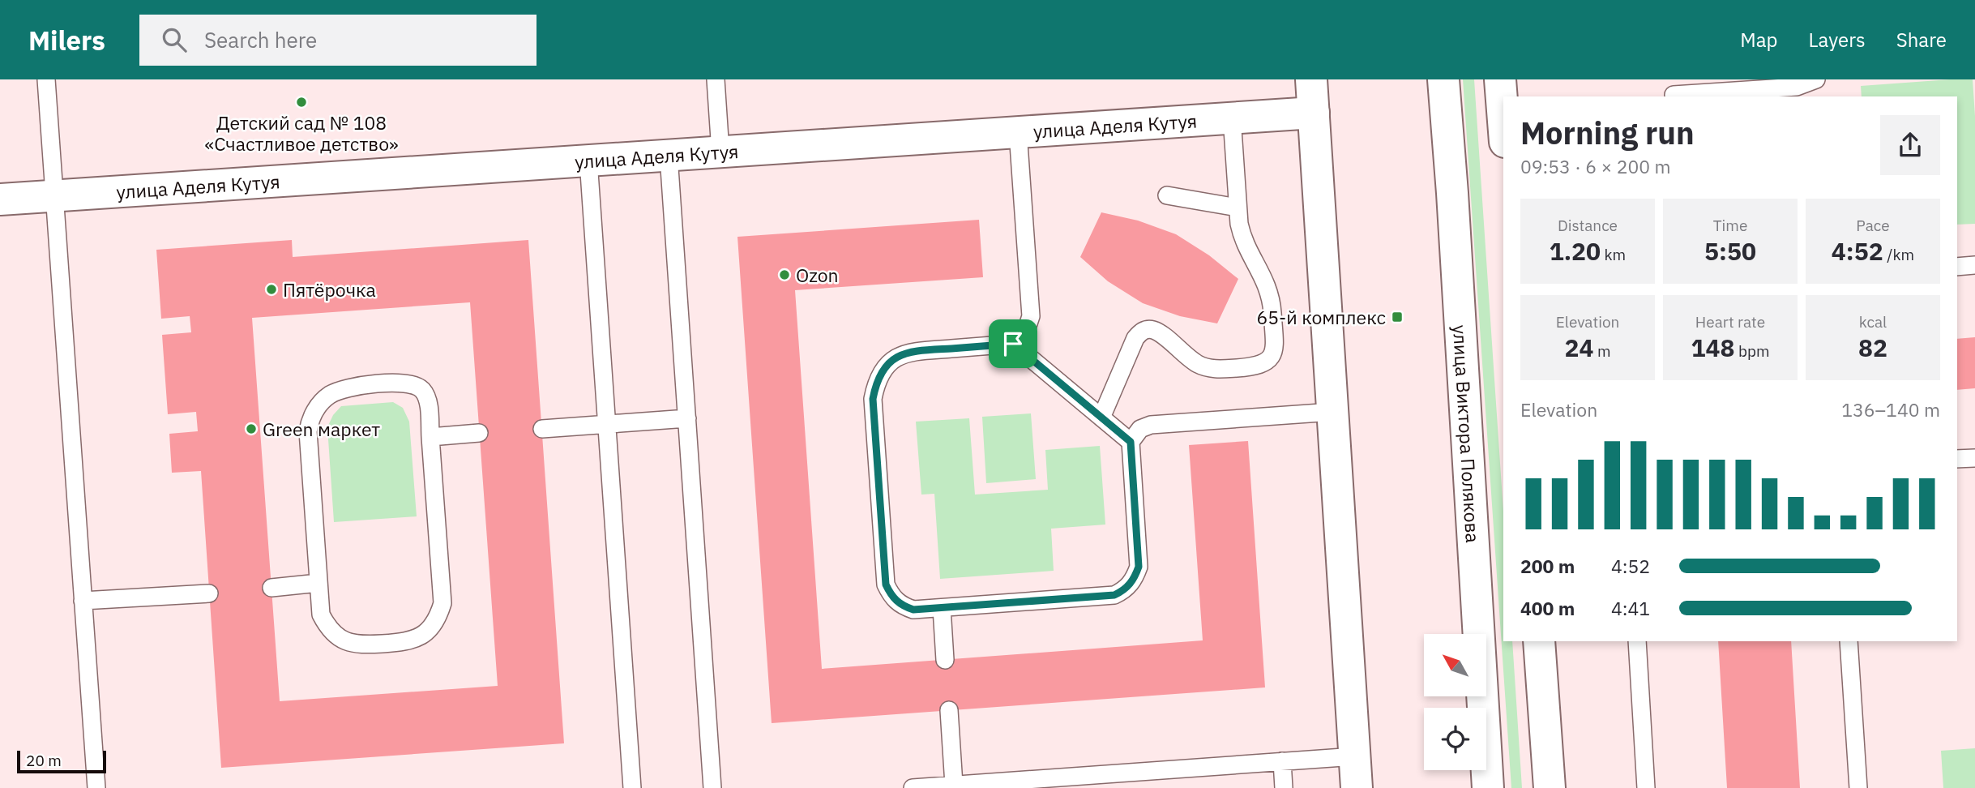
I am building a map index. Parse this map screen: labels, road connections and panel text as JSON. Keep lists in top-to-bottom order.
{
  "streets": {
    "street": ["улица Аделя Кутуя", "улица Виктора Полякова"]
  },
  "places": {
    "other": [
      "Детский сад № 108 «Счастливое детство»",
      "Ozon",
      "Пятёрочка",
      "Green маркет"
    ],
    "transit": ["65-й комплекс"]
  },
  "scale_bar": "20 m",
  "north": "top left",
  "page": {
    "header": "Milers",
    "search": "Search here",
    "nav": ["Map", "Layers", "Share"],
    "heading": ["Morning run", "09:53 · 6 × 200 m"],
    "stats": [
      ["Distance", "1.20 km"],
      ["Time", "5:50"],
      ["Pace", "4:52 /km"],
      ["Elevation", "24 m"],
      ["Heart rate", "148 bpm"],
      ["kcal", "82"]
    ],
    "chart": ["Elevation", "136–140 m"],
    "list": [
      {
        "name": "200 m",
        "note": "4:52"
      },
      {
        "name": "400 m",
        "note": "4:41"
      }
    ],
    "scale": "20 m"
  }
}
